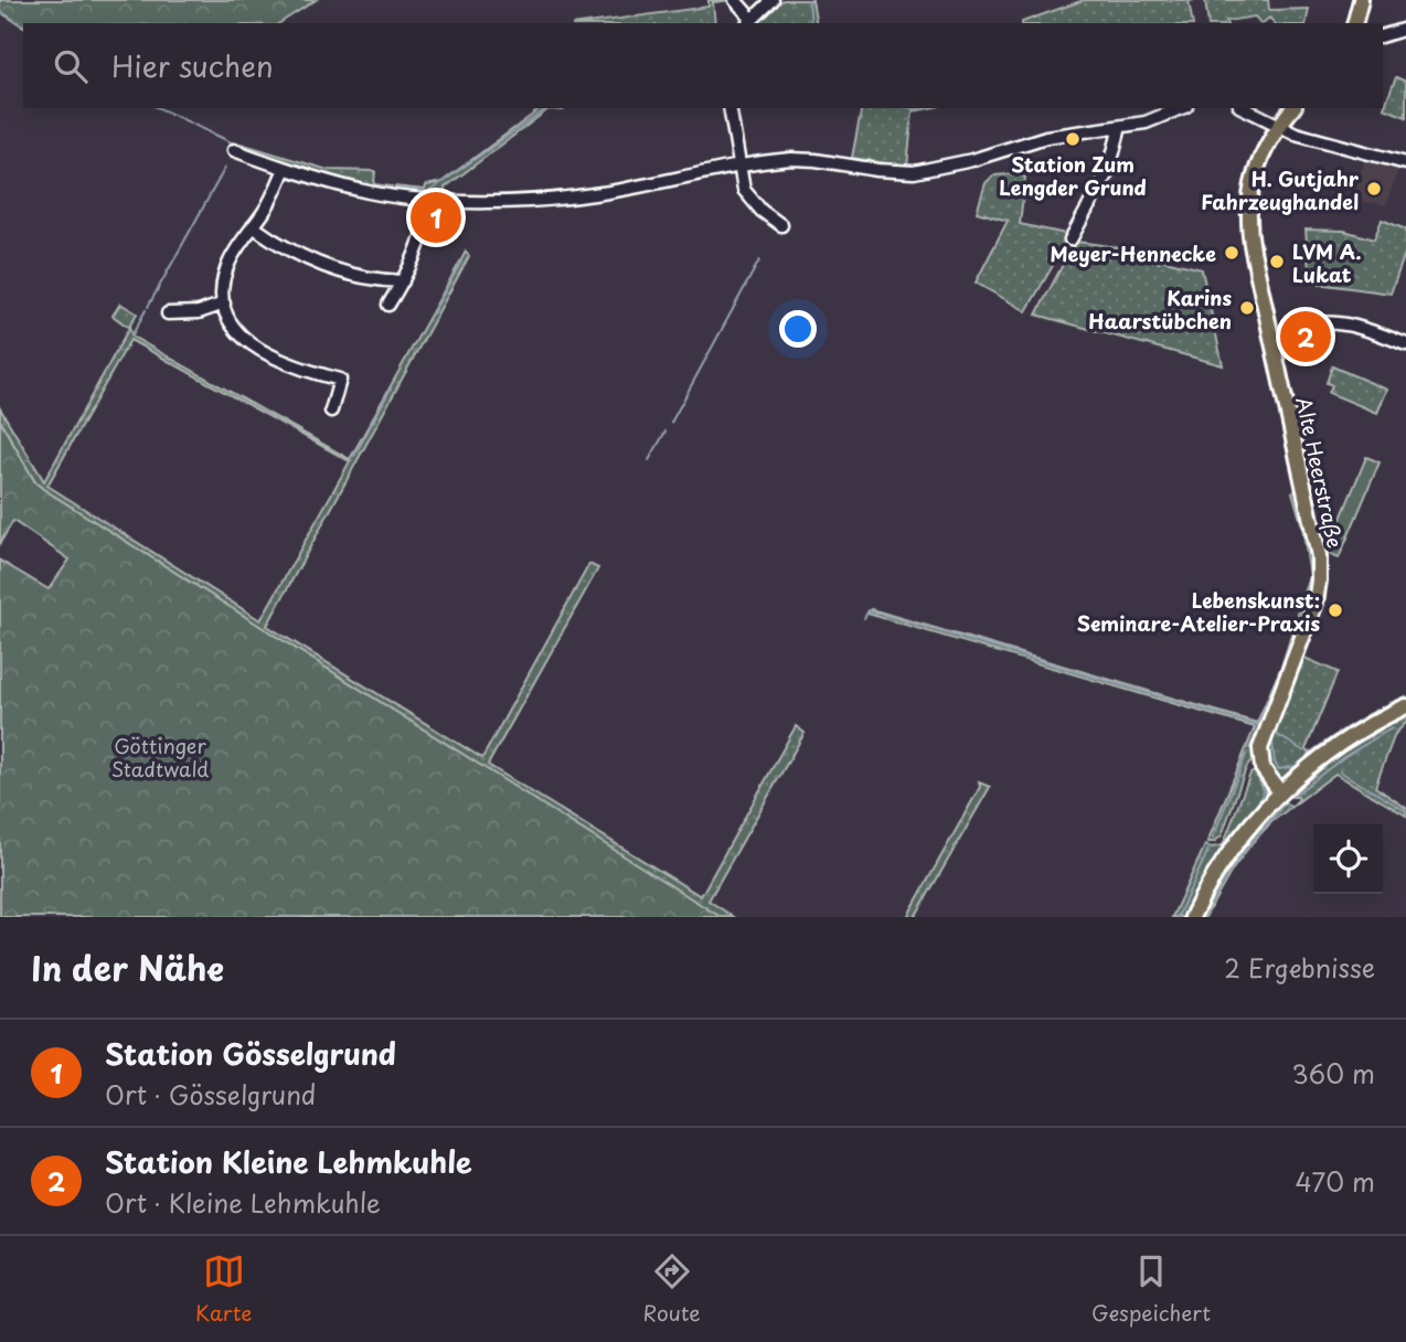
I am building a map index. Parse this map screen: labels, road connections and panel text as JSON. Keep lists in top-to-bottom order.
{
  "streets": {
    "main road": ["Alte Heerstraße"]
  },
  "parks": ["Göttinger Stadtwald"],
  "places": [
    "Station Zum Lengder Grund",
    "H. Gutjahr Fahrzeughandel",
    "Meyer-Hennecke",
    "LVM A. Lukat",
    "Karins Haarstübchen",
    "Lebenskunst: Seminare-Atelier-Praxis"
  ],
  "page": {
    "search": "Hier suchen",
    "pins": ["1", "2"],
    "heading": ["In der Nähe", "2 Ergebnisse"],
    "list": [
      {
        "mark": "1",
        "name": "Station Gösselgrund",
        "note": "Ort · Gösselgrund",
        "value": "360 m"
      },
      {
        "mark": "2",
        "name": "Station Kleine Lehmkuhle",
        "note": "Ort · Kleine Lehmkuhle",
        "value": "470 m"
      }
    ],
    "nav": ["Karte", "Route", "Gespeichert"]
  }
}
